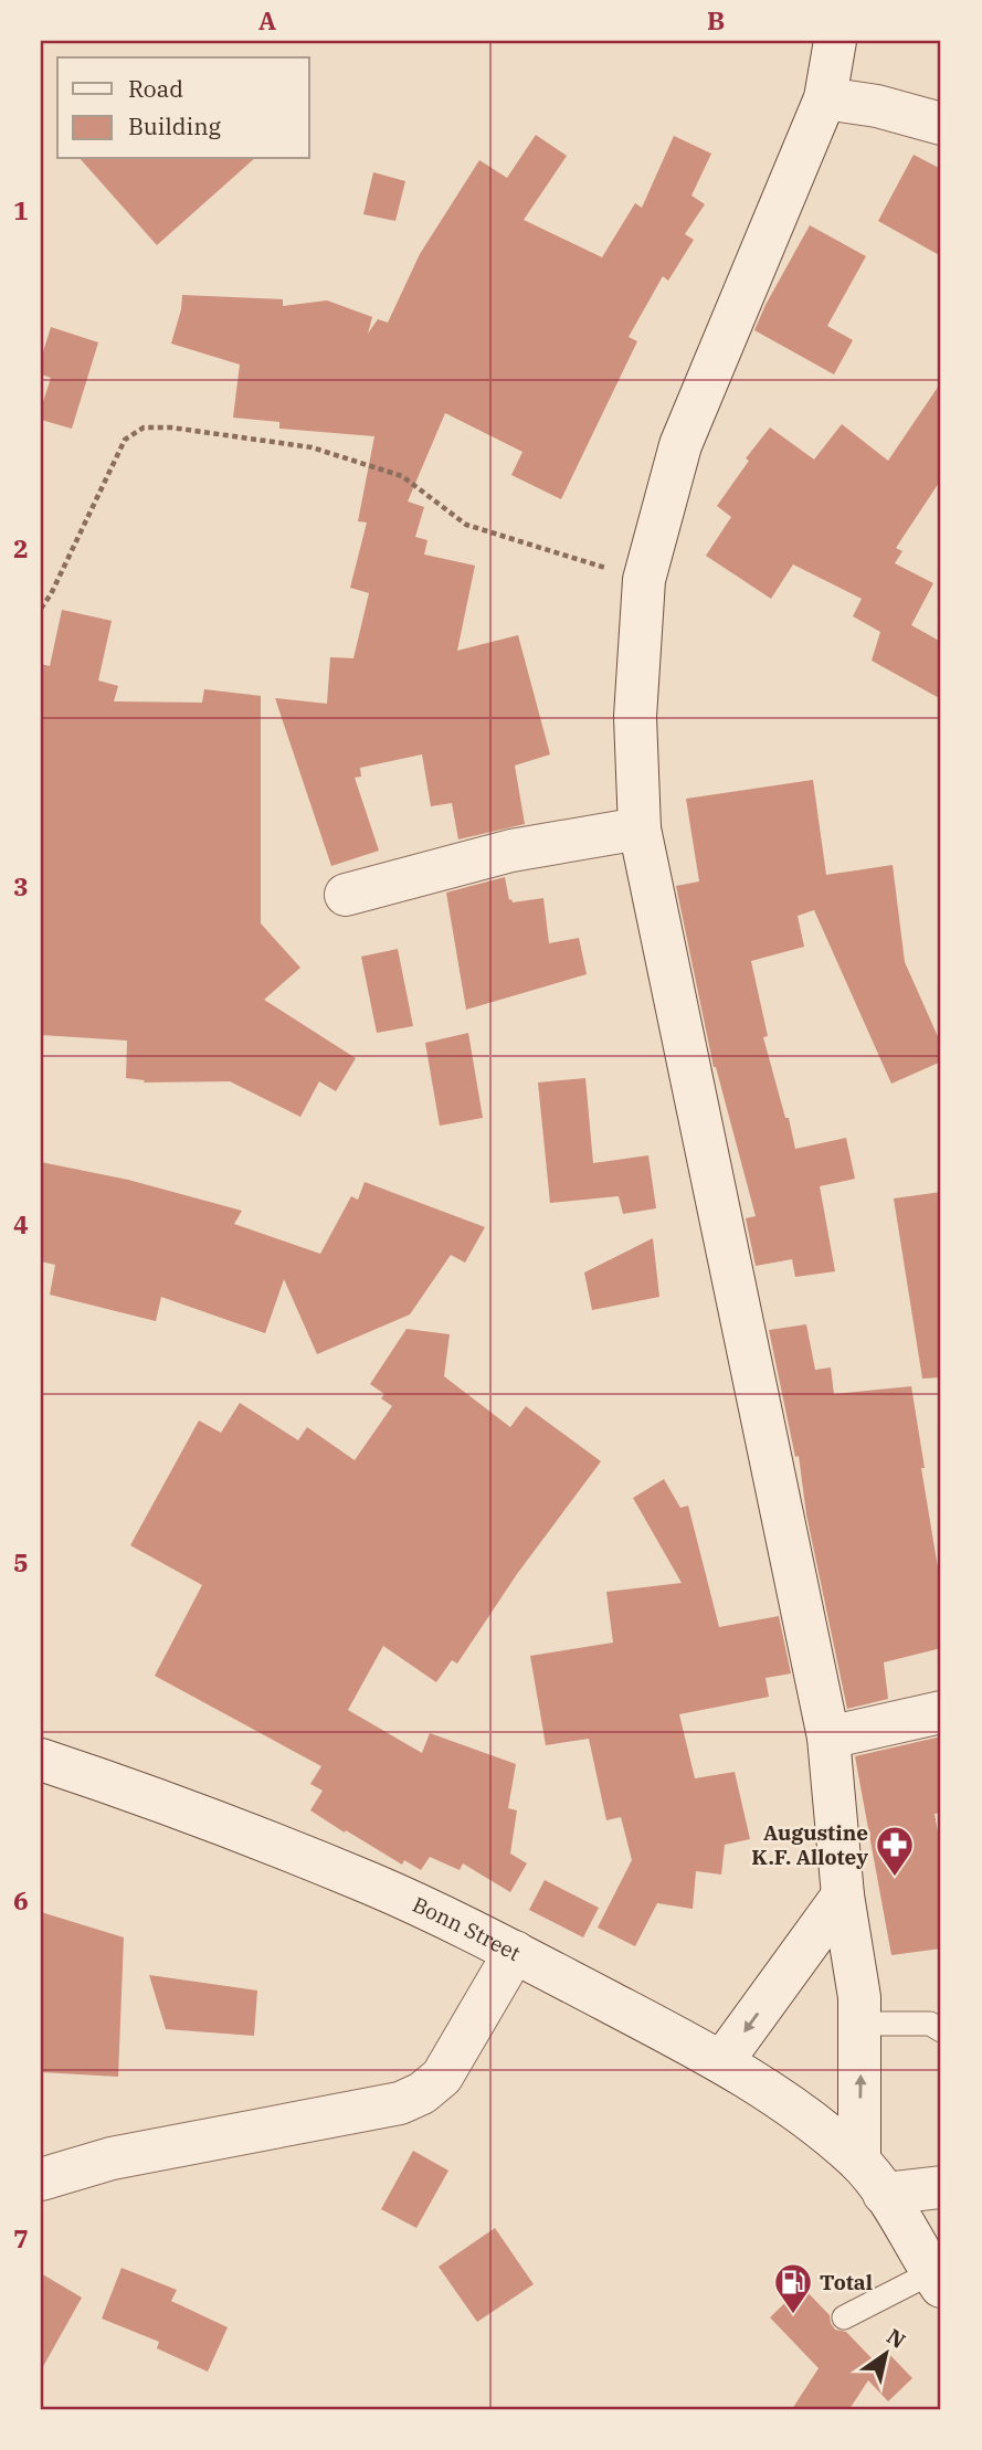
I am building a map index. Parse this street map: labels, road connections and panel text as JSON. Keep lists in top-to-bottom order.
{
  "streets": {
    "street": ["Bonn Street"]
  },
  "places": {
    "pharmacy": ["Augustine K.F. Allotey"],
    "fuel station": ["Total"]
  },
  "legend": ["Road", "Building"],
  "north": "top right",
  "grid": {
    "columns": ["A", "B"],
    "rows": [
      "1",
      "2",
      "3",
      "4",
      "5",
      "6",
      "7"
    ]
  }
}
